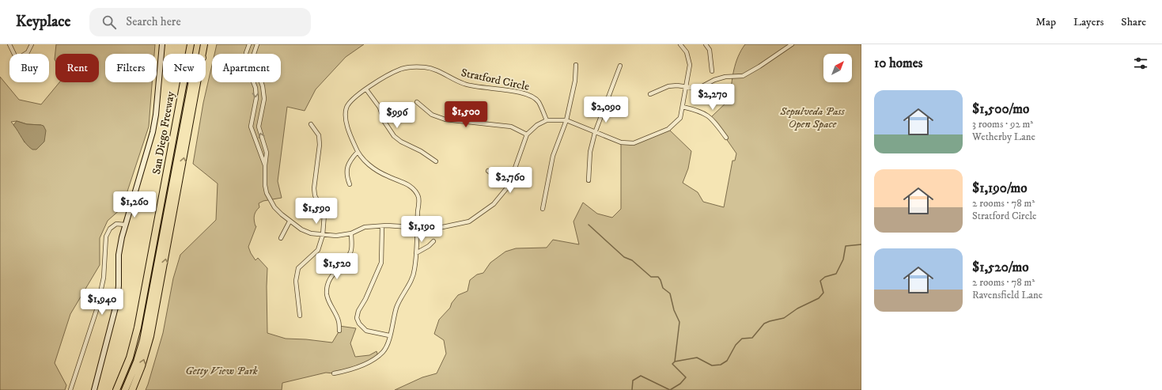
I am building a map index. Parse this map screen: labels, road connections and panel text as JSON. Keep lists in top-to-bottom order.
{
  "streets": {
    "highway": ["San Diego Freeway"],
    "street": ["Stratford Circle"]
  },
  "parks": ["Sepulveda Pass Open Space", "Getty View Park"],
  "north": "top right",
  "page": {
    "header": "Keyplace",
    "search": "Search here",
    "nav": ["Map", "Layers", "Share"],
    "heading": "10 homes",
    "chip": [
      "Buy",
      "Rent",
      "Filters",
      "New",
      "Apartment"
    ],
    "list": [
      {
        "name": "$1,500/mo",
        "note": "3 rooms · 92 m² · Wetherby Lane"
      },
      {
        "name": "$1,190/mo",
        "note": "2 rooms · 78 m² · Stratford Circle"
      },
      {
        "name": "$1,520/mo",
        "note": "2 rooms · 78 m² · Ravensfield Lane"
      }
    ],
    "price": [
      "$2,270",
      "$2,090",
      "$1,500",
      "$996",
      "$2,760",
      "$1,260",
      "$1,590",
      "$1,190",
      "$1,520",
      "$1,940"
    ]
  }
}
